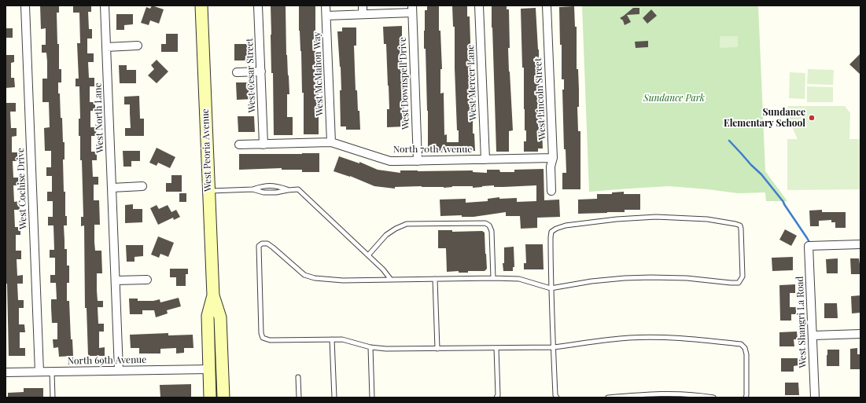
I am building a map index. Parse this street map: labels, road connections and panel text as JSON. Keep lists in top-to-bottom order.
{
  "streets": {
    "main road": ["West Peoria Avenue"],
    "street": [
      "West McMahon Way",
      "West Cesar Street",
      "West Mercer Lane",
      "West Downspell Drive",
      "West Lincoln Street",
      "West North Lane",
      "North 70th Avenue",
      "West Cochise Drive",
      "West Shangri La Road",
      "North 69th Avenue"
    ]
  },
  "crossings": [
    ["West McMahon Way", "North 70th Avenue"],
    ["West Cesar Street", "North 70th Avenue"],
    ["West Mercer Lane", "North 70th Avenue"],
    ["West Downspell Drive", "North 70th Avenue"],
    ["West Lincoln Street", "North 70th Avenue"],
    ["West North Lane", "North 69th Avenue"],
    ["West Peoria Avenue", "North 69th Avenue"],
    ["West Cochise Drive", "North 69th Avenue"]
  ],
  "parks": ["Sundance Park"],
  "places": ["Sundance Elementary School"]
}
